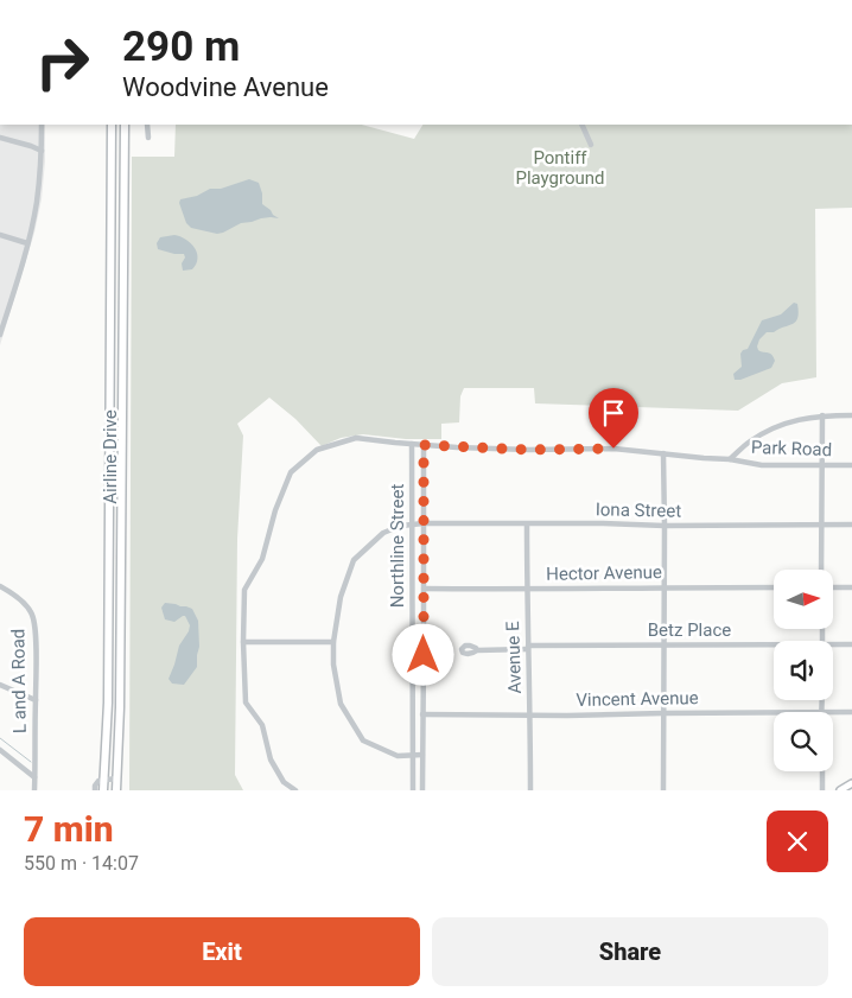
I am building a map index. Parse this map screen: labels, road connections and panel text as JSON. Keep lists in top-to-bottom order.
{
  "streets": {
    "highway": ["Airline Drive"],
    "street": [
      "Park Road",
      "Iona Street",
      "Northline Street",
      "Hector Avenue",
      "Betz Place",
      "Avenue E",
      "L and A Road",
      "Vincent Avenue"
    ]
  },
  "crossings": [
    ["Park Road", "Northline Street"],
    ["Iona Street", "Northline Street"],
    ["Iona Street", "Avenue E"],
    ["Northline Street", "Hector Avenue"],
    ["Northline Street", "Vincent Avenue"],
    ["Hector Avenue", "Avenue E"],
    ["Betz Place", "Avenue E"],
    ["Avenue E", "Vincent Avenue"]
  ],
  "parks": ["Pontiff Playground"],
  "north": "right",
  "page": {
    "turn": ["290 m", "Woodvine Avenue"],
    "heading": ["7 min", "550 m · 14:07"],
    "buttons": ["Exit", "Share"]
  }
}
